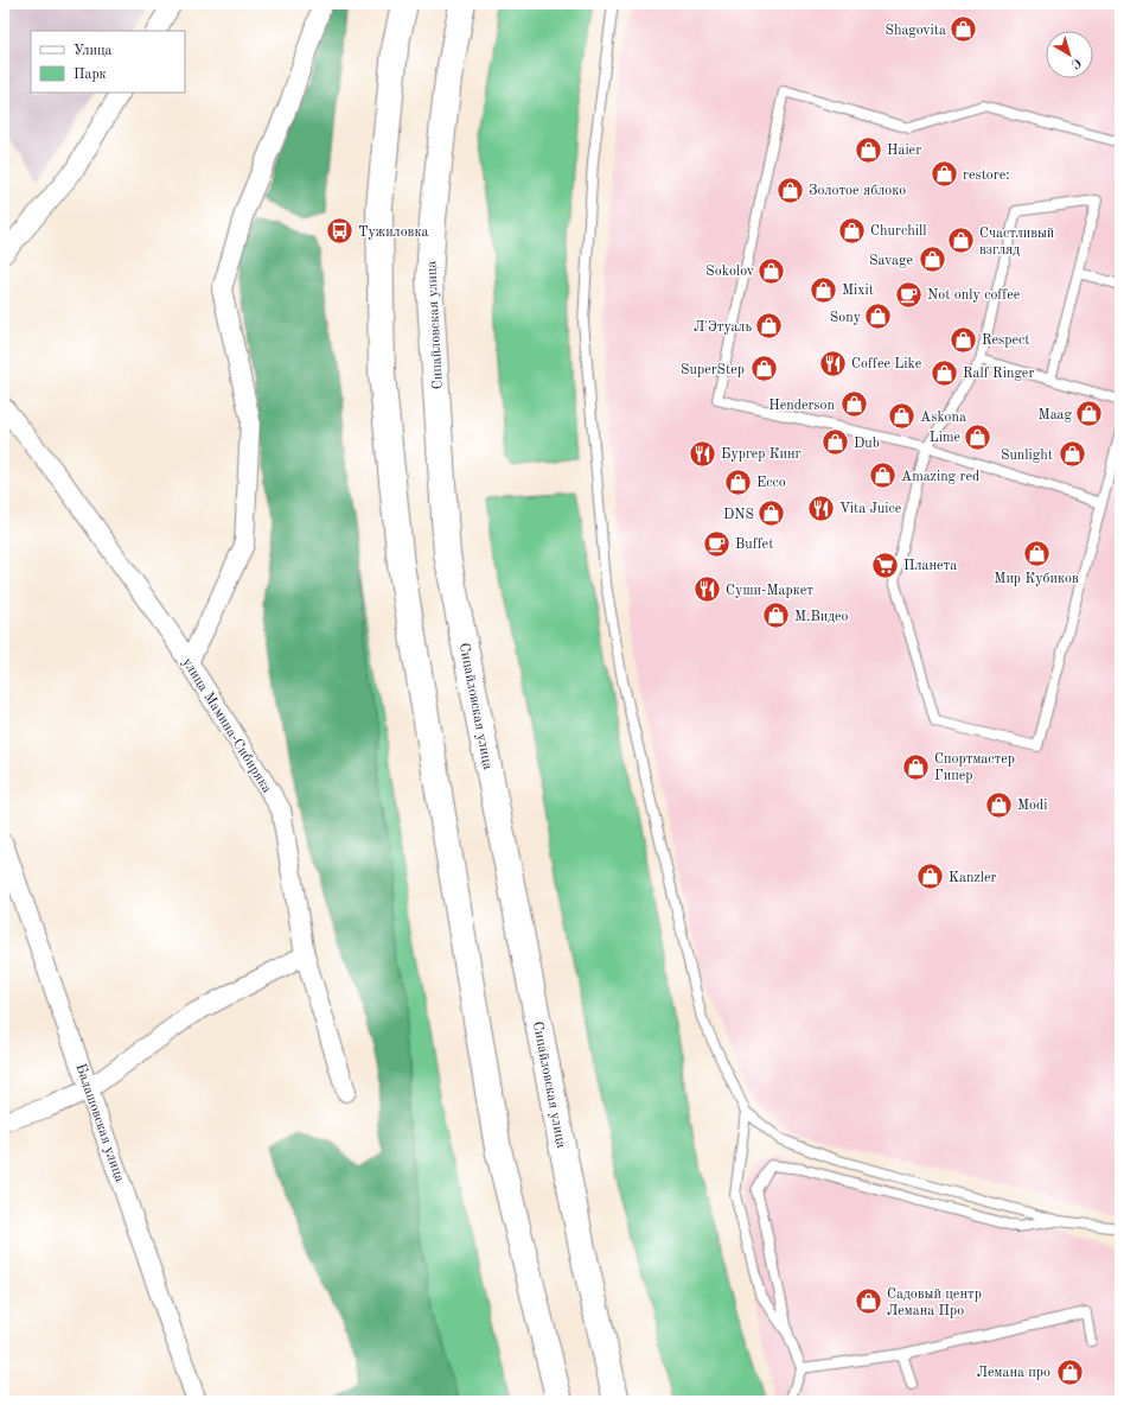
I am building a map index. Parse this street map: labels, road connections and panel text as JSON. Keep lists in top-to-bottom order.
{
  "streets": {
    "main road": ["Сипайловская улица"],
    "street": ["улица Мамина-Сибиряка", "Балашовская улица"]
  },
  "places": {
    "shop": [
      "Shagovita",
      "Haier",
      "restore:",
      "Золотое яблоко",
      "Churchill",
      "Счастливый взгляд",
      "Savage",
      "Sokolov",
      "Mixit",
      "Sony",
      "Л'Этуаль",
      "Respect",
      "SuperStep",
      "Ralf Ringer",
      "Henderson",
      "Maag",
      "Askona",
      "Lime",
      "Dub",
      "Sunlight",
      "Amazing red",
      "Ecco",
      "DNS",
      "Мир Кубиков",
      "М.Видео",
      "Спортмастер Гипер",
      "Modi",
      "Kanzler",
      "Садовый центр Лемана Про",
      "Лемана про"
    ],
    "bus stop": ["Тужиловка"],
    "cafe": ["Not only coffee", "Buffet"],
    "restaurant": [
      "Coffee Like",
      "Бургер Кинг",
      "Vita Juice",
      "Суши-Маркет"
    ],
    "supermarket": ["Планета"]
  },
  "legend": ["Улица", "Парк"],
  "north": "bottom right"
}
